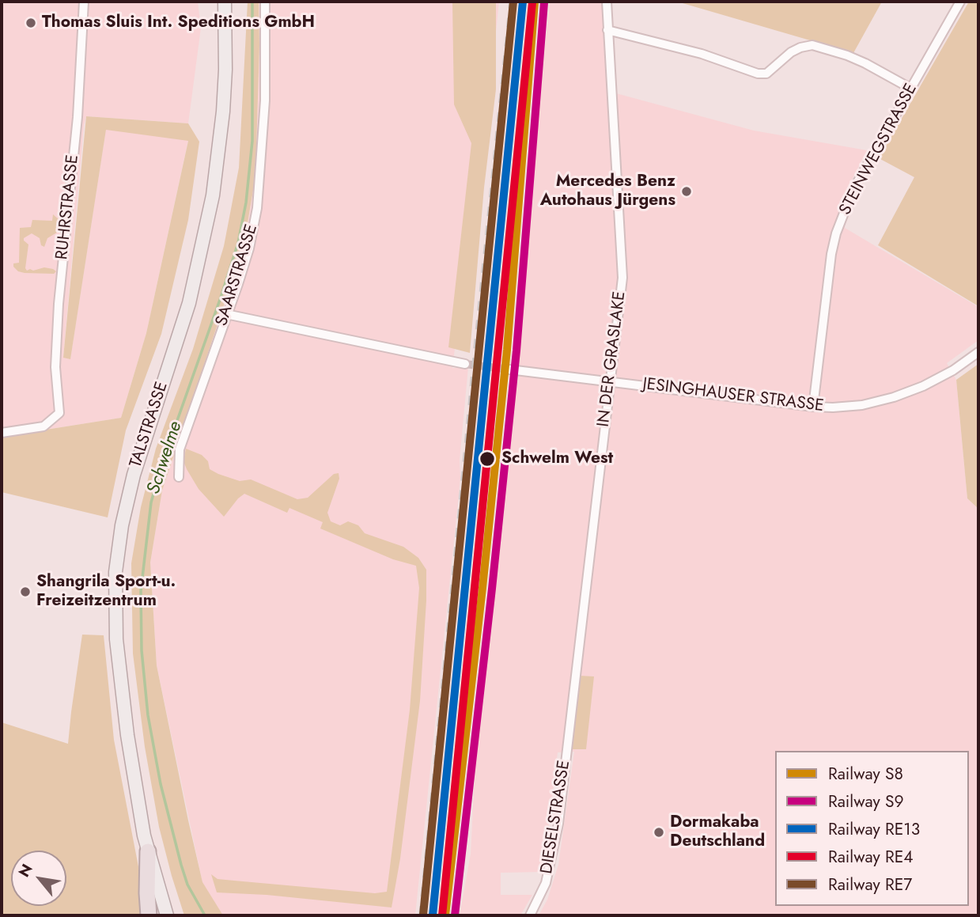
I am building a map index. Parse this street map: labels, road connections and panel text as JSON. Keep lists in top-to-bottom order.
{
  "streets": {
    "main road": ["TALSTRASSE"],
    "street": [
      "STEINWEGSTRASSE",
      "RUHRSTRASSE",
      "SAARSTRASSE",
      "IN DER GRASLAKE",
      "JESINGHAUSER STRASSE",
      "DIESELSTRASSE"
    ]
  },
  "crossings": [
    ["STEINWEGSTRASSE", "JESINGHAUSER STRASSE"],
    ["IN DER GRASLAKE", "JESINGHAUSER STRASSE"],
    ["IN DER GRASLAKE", "DIESELSTRASSE"]
  ],
  "water": ["Schwelme"],
  "places": [
    "Thomas Sluis Int. Speditions GmbH",
    "Mercedes Benz Autohaus Jürgens",
    "Schwelm West",
    "Shangrila Sport-u. Freizeitzentrum",
    "Dormakaba Deutschland"
  ],
  "lines": [
    "rail line S8",
    "rail line RE13",
    "rail line RE7",
    "rail line S9",
    "rail line RE4"
  ],
  "legend": [
    "Railway S8",
    "Railway S9",
    "Railway RE13",
    "Railway RE4",
    "Railway RE7"
  ],
  "north": "top left"
}
